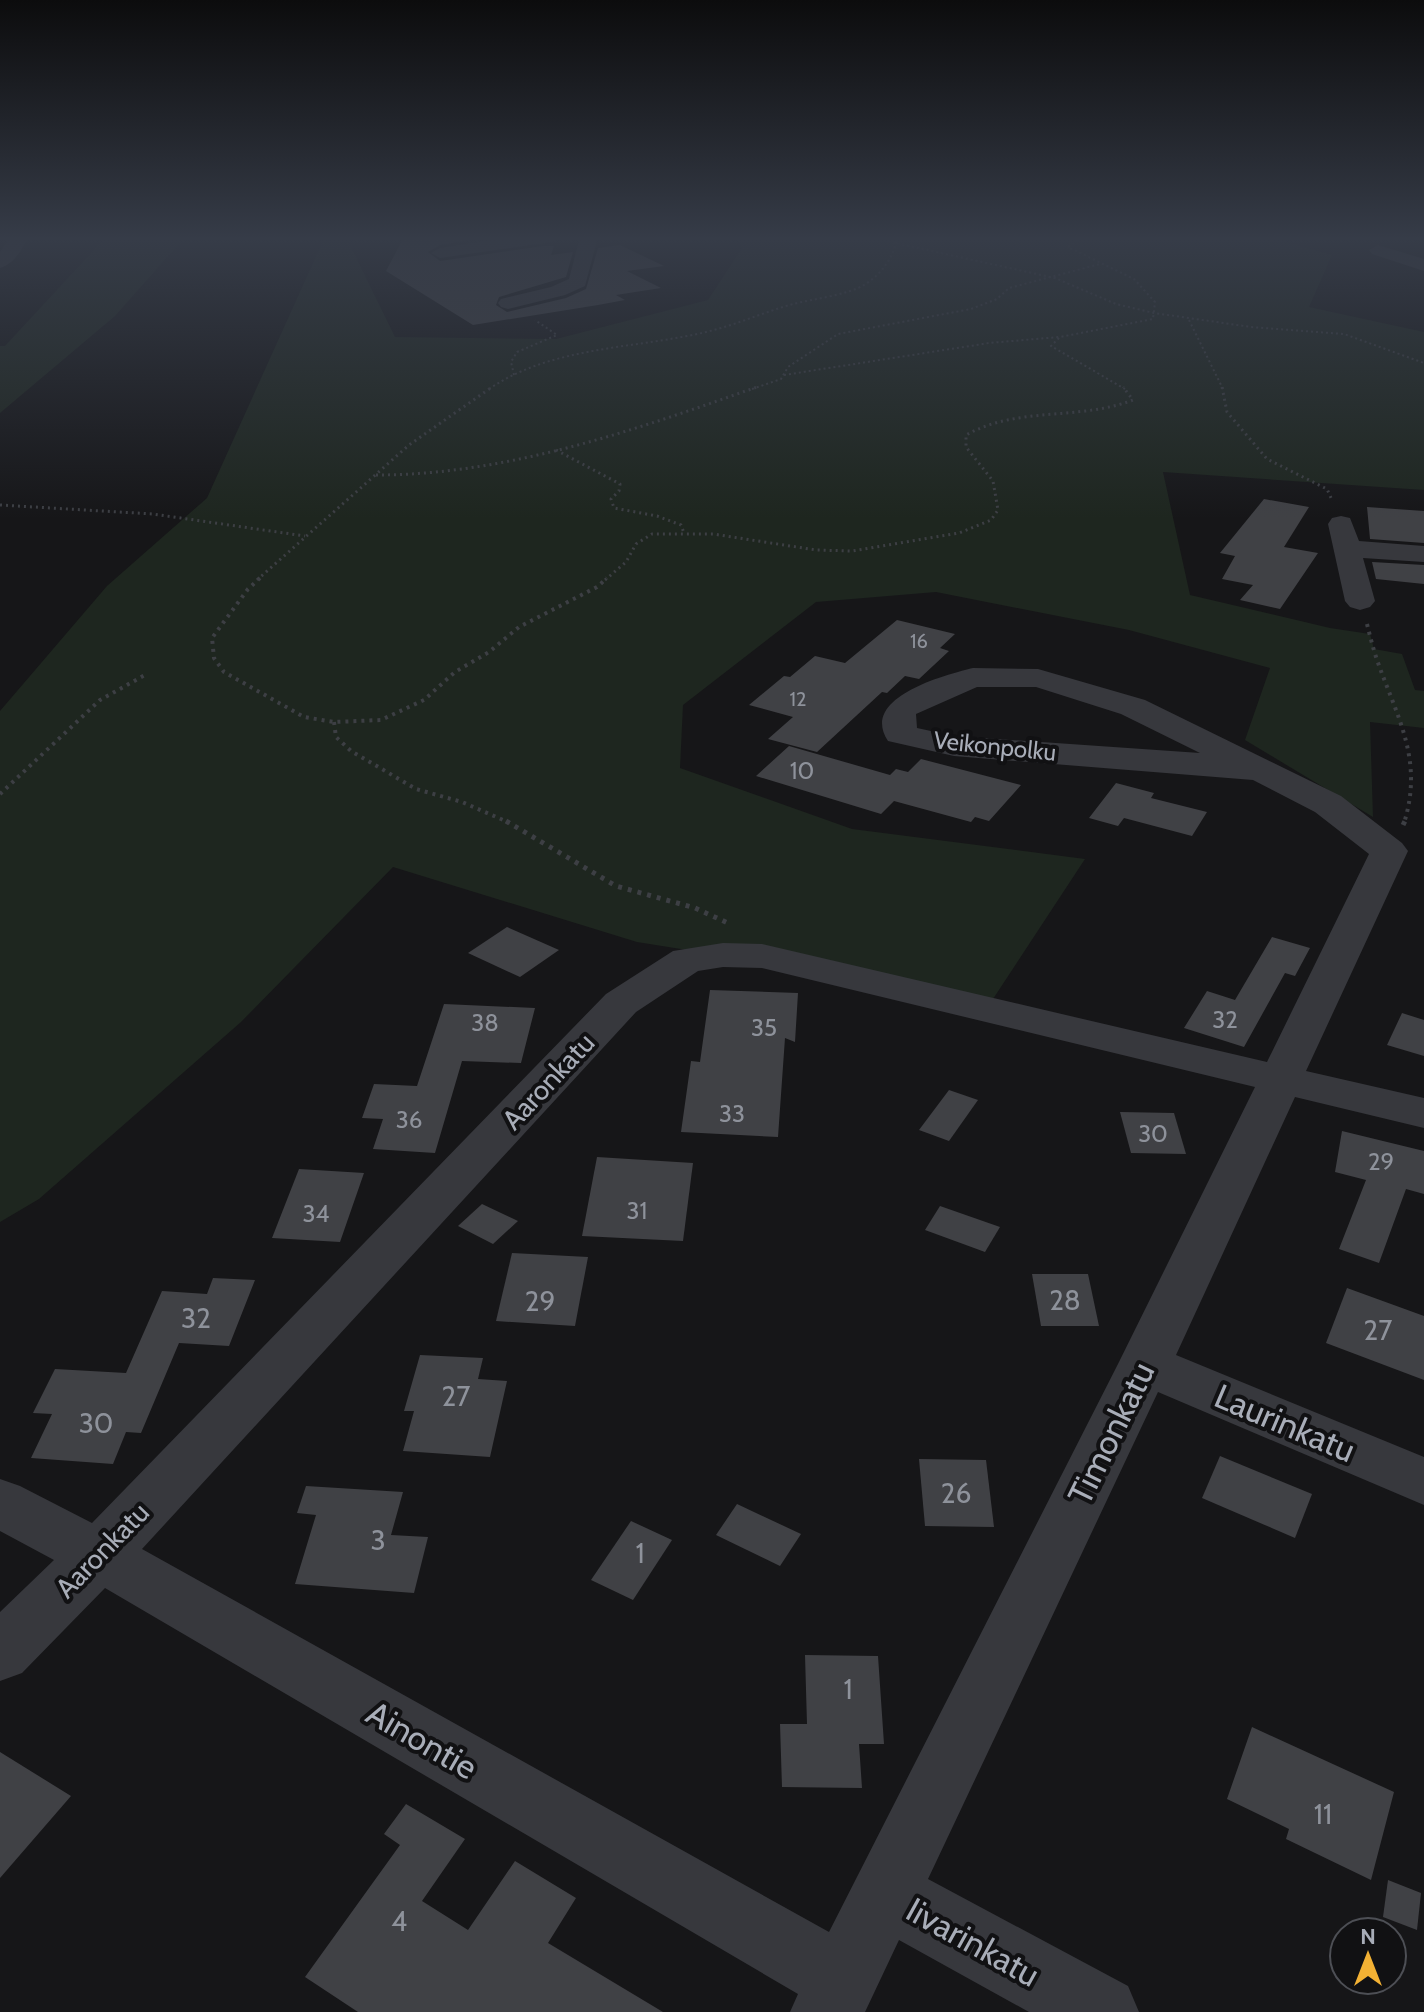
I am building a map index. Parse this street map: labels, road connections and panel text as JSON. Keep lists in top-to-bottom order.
{
  "streets": {
    "street": [
      "Veikonpolku",
      "Aaronkatu",
      "Laurinkatu",
      "Timonkatu",
      "Ainontie",
      "Iivarinkatu"
    ]
  },
  "crossings": [
    ["Veikonpolku", "Timonkatu"],
    ["Aaronkatu", "Timonkatu"],
    ["Aaronkatu", "Ainontie"],
    ["Laurinkatu", "Timonkatu"],
    ["Timonkatu", "Ainontie"],
    ["Timonkatu", "Iivarinkatu"]
  ],
  "house_numbers": [
    "16",
    "12",
    "10",
    "32",
    "38",
    "35",
    "33",
    "36",
    "30",
    "29",
    "31",
    "34",
    "28",
    "29",
    "32",
    "27",
    "27",
    "30",
    "26",
    "3",
    "1",
    "1",
    "11",
    "4"
  ],
  "north": "top"
}
